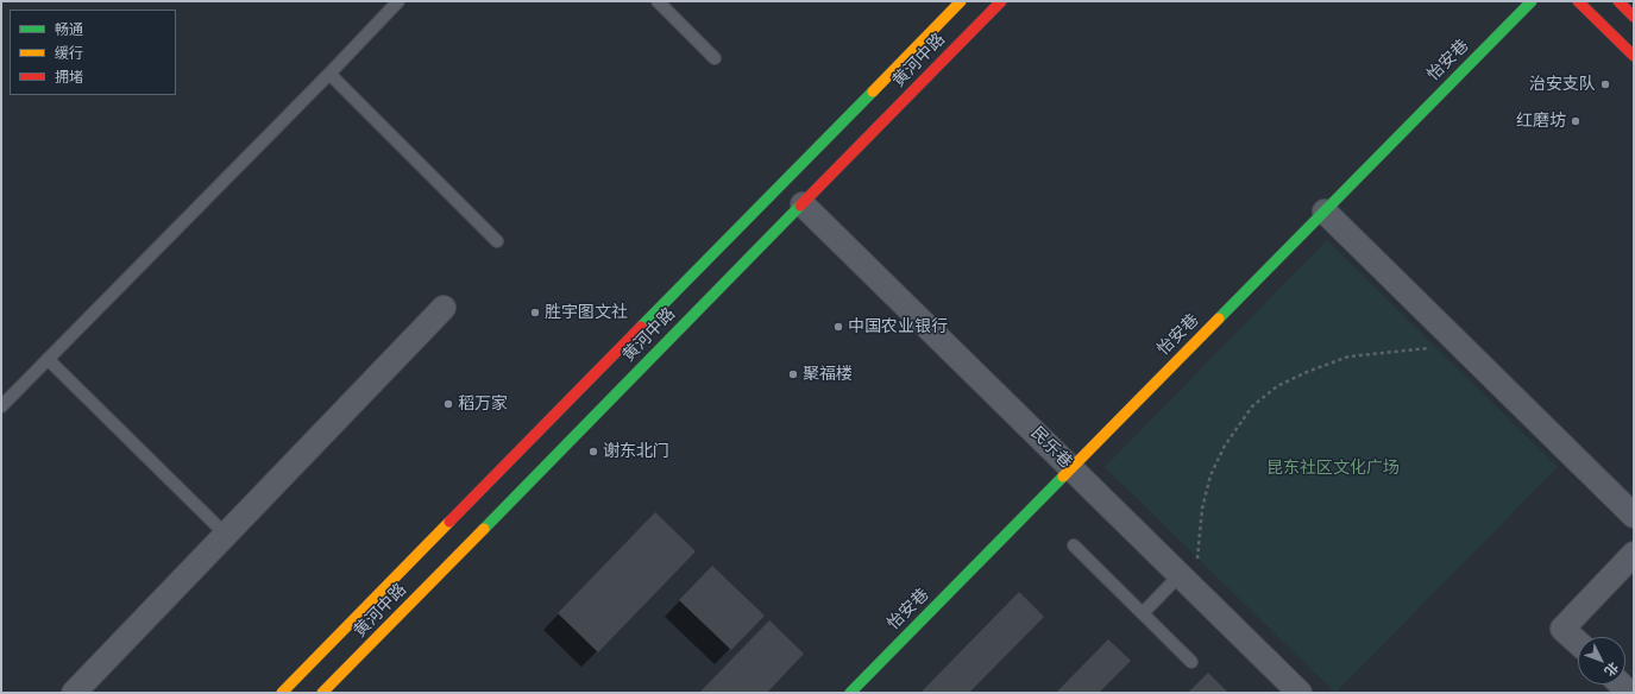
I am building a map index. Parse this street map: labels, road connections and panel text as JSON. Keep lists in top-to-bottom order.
{
  "streets": {
    "main road": ["黄河中路", "怡安巷"],
    "street": ["民乐巷"]
  },
  "crossings": [
    ["黄河中路", "民乐巷"],
    ["怡安巷", "民乐巷"]
  ],
  "parks": ["昆东社区文化广场"],
  "places": [
    "治安支队",
    "红磨坊",
    "胜宇图文社",
    "中国农业银行",
    "聚福楼",
    "稻万家",
    "谢东北门"
  ],
  "legend": ["畅通", "缓行", "拥堵"],
  "north": "bottom right"
}
